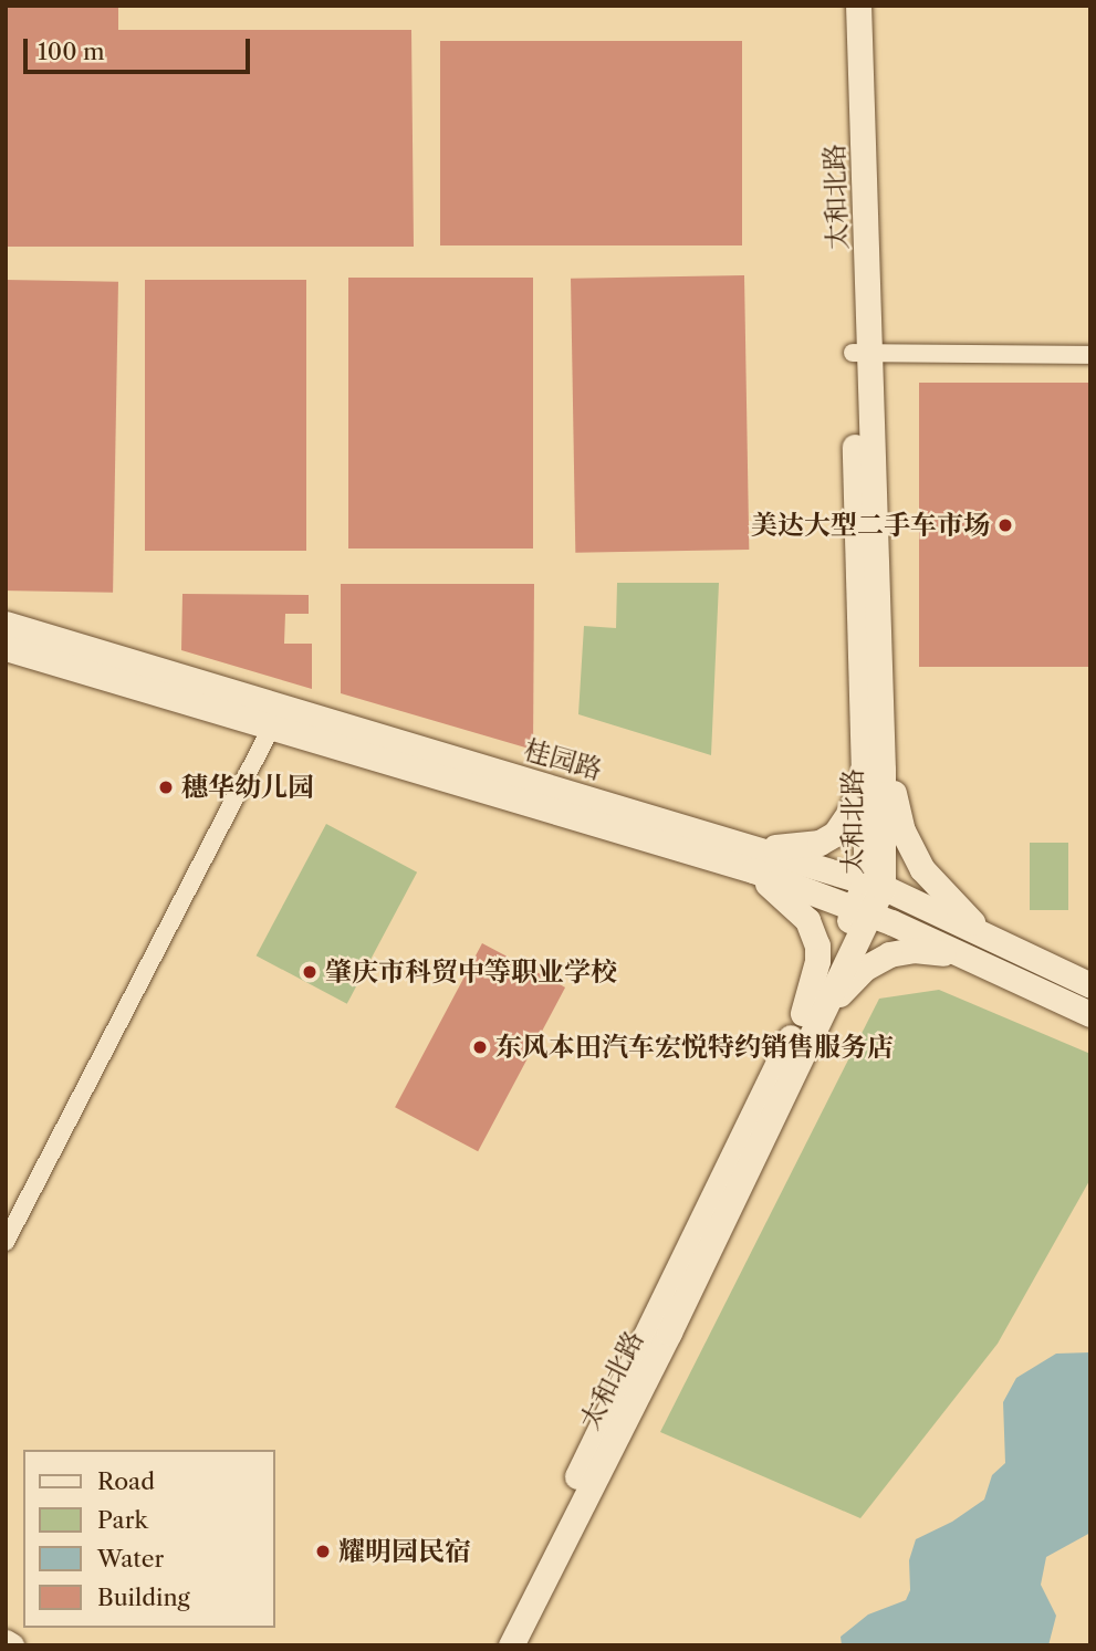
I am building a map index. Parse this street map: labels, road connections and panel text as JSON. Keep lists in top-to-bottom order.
{
  "streets": {
    "main road": ["太和北路", "桂园路"]
  },
  "crossings": [
    ["太和北路", "桂园路"]
  ],
  "places": [
    "美达大型二手车市场",
    "穗华幼儿园",
    "肇庆市科贸中等职业学校",
    "东风本田汽车宏悦特约销售服务店",
    "耀明园民宿"
  ],
  "legend": [
    "Road",
    "Park",
    "Water",
    "Building"
  ],
  "scale_bar": "100 m"
}
